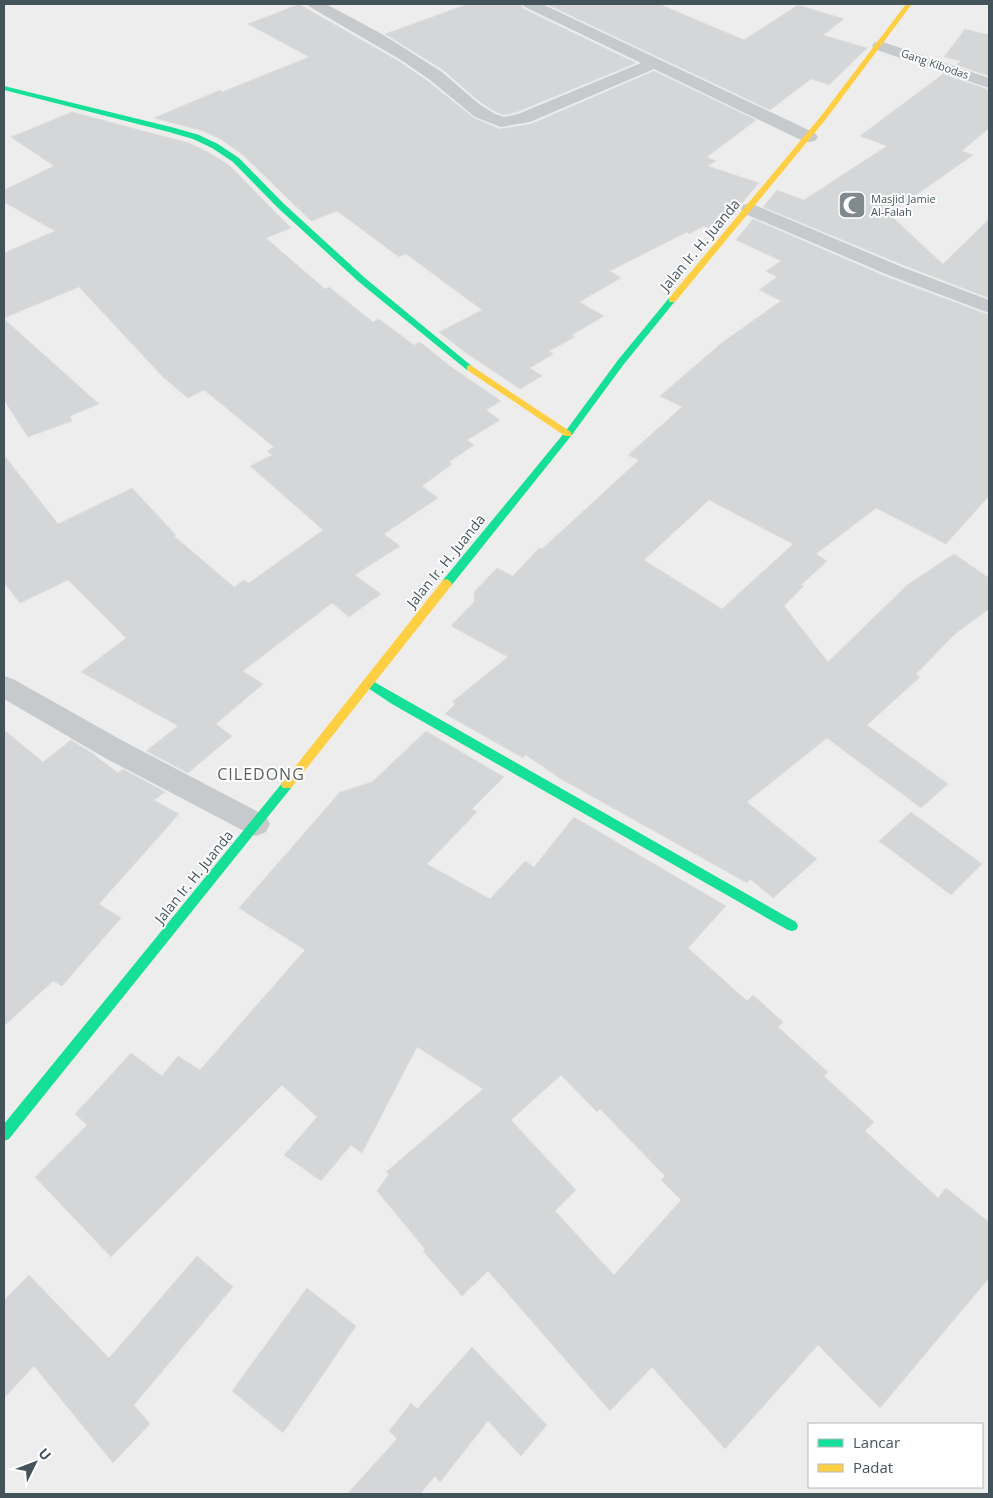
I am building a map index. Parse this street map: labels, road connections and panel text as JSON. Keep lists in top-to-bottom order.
{
  "streets": {
    "street": ["Gang Kibodas", "Jalan Ir. H. Juanda"]
  },
  "crossings": [
    ["Gang Kibodas", "Jalan Ir. H. Juanda"]
  ],
  "districts": ["CILEDONG"],
  "places": {
    "mosque": ["Masjid Jamie Al-Falah"]
  },
  "legend": ["Lancar", "Padat"],
  "north": "top right"
}
